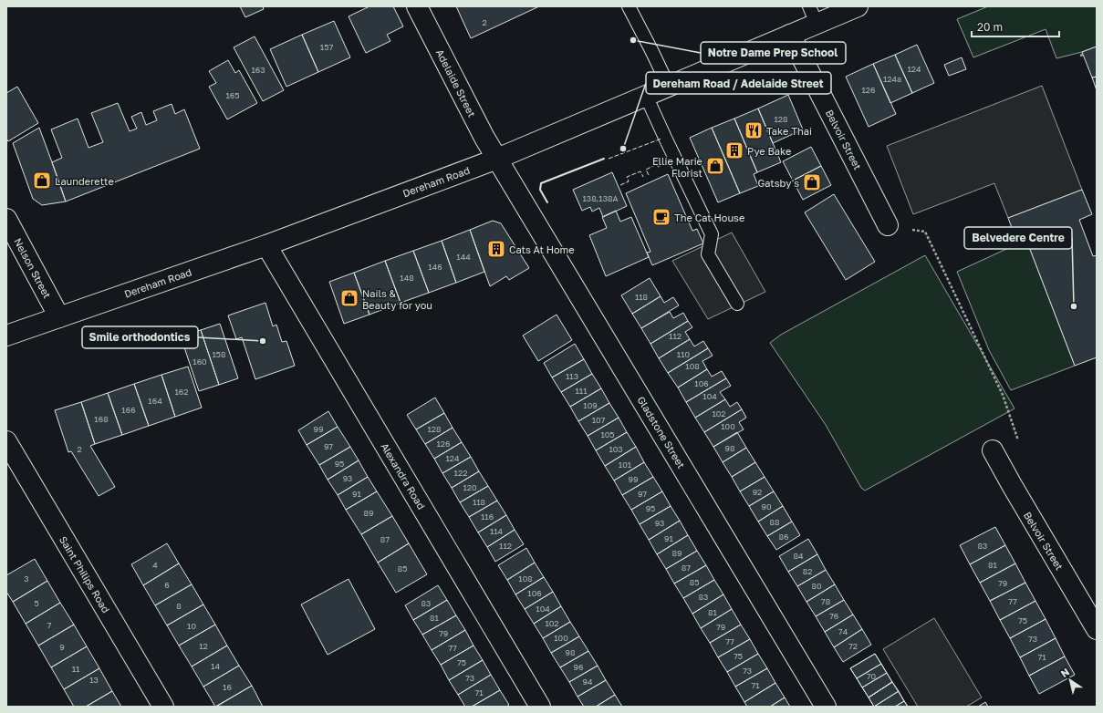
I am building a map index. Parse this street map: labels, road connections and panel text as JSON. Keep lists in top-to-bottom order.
{
  "streets": {
    "street": [
      "Adelaide Street",
      "Belvoir Street",
      "Dereham Road",
      "Nelson Street",
      "Gladstone Street",
      "Alexandra Road",
      "Saint Philips Road"
    ]
  },
  "crossings": [
    ["Adelaide Street", "Dereham Road"],
    ["Adelaide Street", "Gladstone Street"],
    ["Belvoir Street", "Dereham Road"],
    ["Dereham Road", "Nelson Street"],
    ["Dereham Road", "Gladstone Street"],
    ["Dereham Road", "Alexandra Road"]
  ],
  "places": {
    "other": [
      "Notre Dame Prep School",
      "Dereham Road / Adelaide Street",
      "Belvedere Centre",
      "Smile orthodontics"
    ],
    "restaurant": ["Take Thai"],
    "building": ["Pye Bake", "Cats At Home"],
    "shop": [
      "Ellie Marie Florist",
      "Launderette",
      "Gatsby's",
      "Nails & Beauty for you"
    ],
    "cafe": ["The Cat House"]
  },
  "house_numbers": [
    "2",
    "157",
    "124",
    "163",
    "124a",
    "126",
    "165",
    "128",
    "138,138A",
    "144",
    "146",
    "148",
    "118",
    "112",
    "158",
    "110",
    "160",
    "108",
    "113",
    "106",
    "111",
    "162",
    "104",
    "164",
    "109",
    "166",
    "102",
    "168",
    "107",
    "100",
    "99",
    "128",
    "105",
    "126",
    "97",
    "98",
    "2",
    "103",
    "124",
    "95",
    "101",
    "122",
    "93",
    "99",
    "120",
    "92",
    "91",
    "97",
    "118",
    "90",
    "95",
    "89",
    "116",
    "88",
    "93",
    "114",
    "86",
    "91",
    "87",
    "112",
    "83",
    "89",
    "84",
    "4",
    "81",
    "87",
    "85",
    "82",
    "3",
    "108",
    "85",
    "79",
    "6",
    "80",
    "106",
    "83",
    "78",
    "77",
    "5",
    "83",
    "8",
    "104",
    "81",
    "76",
    "81",
    "75",
    "102",
    "7",
    "10",
    "79",
    "74",
    "79",
    "100",
    "73",
    "77",
    "12",
    "72",
    "9",
    "77",
    "98",
    "75",
    "71",
    "75",
    "14",
    "96",
    "11",
    "73",
    "70",
    "73",
    "13",
    "94",
    "71",
    "16",
    "71"
  ],
  "scale_bar": "20 m",
  "north": "top left"
}
